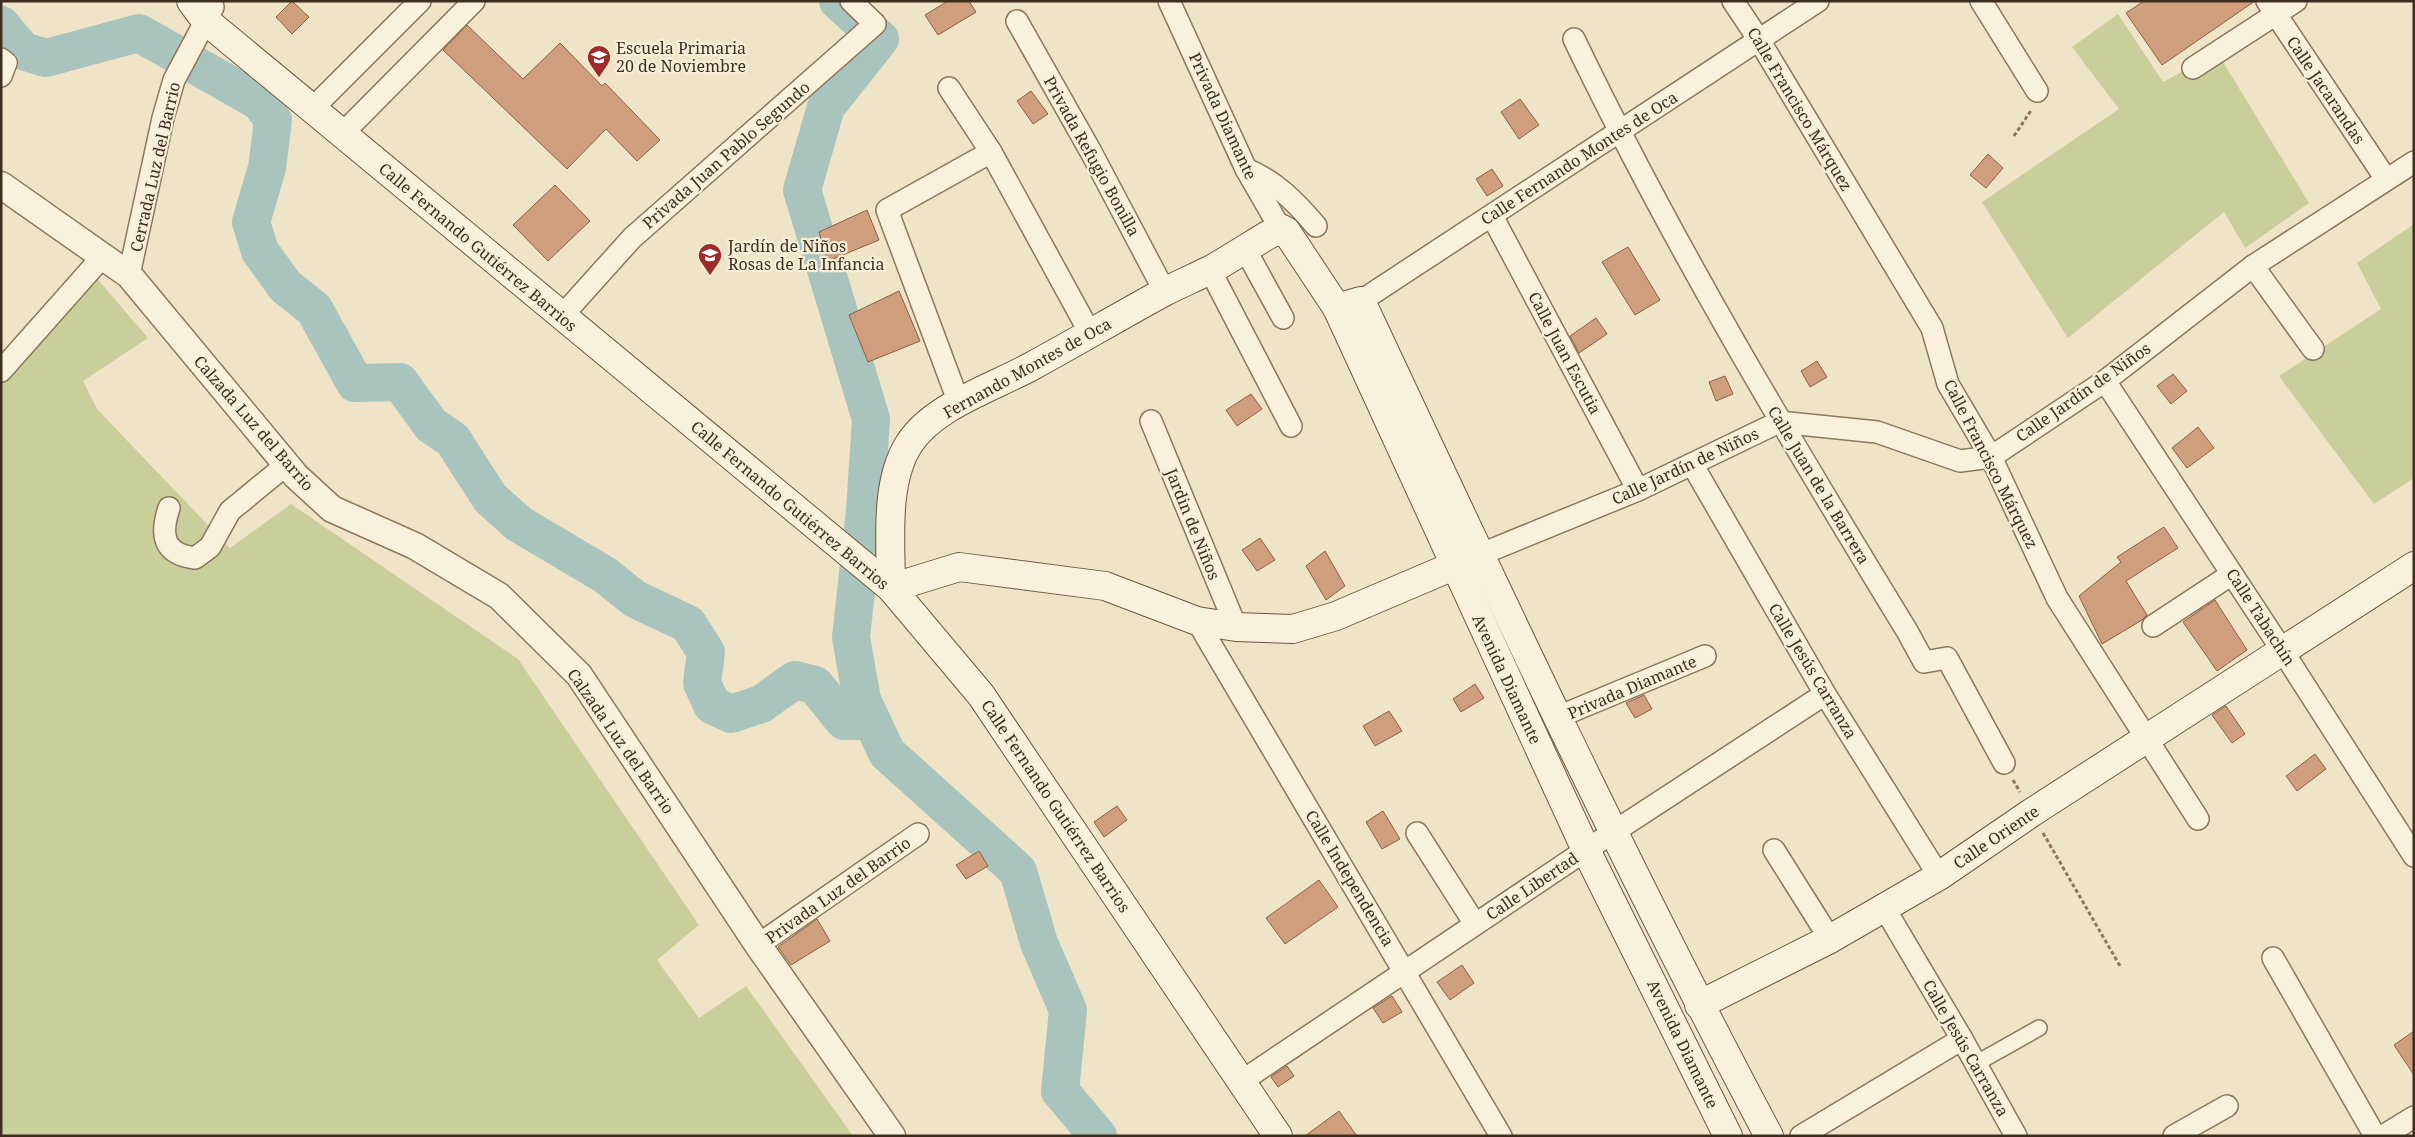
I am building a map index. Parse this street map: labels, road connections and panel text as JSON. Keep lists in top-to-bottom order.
{
  "streets": {
    "main road": [
      "Calle Fernando Gutiérrez Barrios",
      "Fernando Montes de Oca",
      "Calle Jardín de Niños",
      "Avenida Diamante",
      "Calle Oriente"
    ],
    "street": [
      "Calle Jacarandas",
      "Calle Francisco Márquez",
      "Privada Diamante",
      "Privada Juan Pablo Segundo",
      "Privada Refugio Bonilla",
      "Calle Fernando Montes de Oca",
      "Cerrada Luz del Barrio",
      "Calle Juan Escutia",
      "Calzada Luz del Barrio",
      "Calle Juan de la Barrera",
      "Jardin de Niños",
      "Calle Tabachín",
      "Calle Jesús Carranza",
      "Calle Independencia",
      "Calle Libertad",
      "Privada Luz del Barrio"
    ]
  },
  "crossings": [
    ["Calle Jacarandas", "Calle Jardín de Niños"],
    ["Calle Francisco Márquez", "Calle Fernando Montes de Oca"],
    ["Calle Francisco Márquez", "Calle Jardín de Niños"],
    ["Calle Francisco Márquez", "Calle Oriente"],
    ["Privada Diamante", "Fernando Montes de Oca"],
    ["Privada Diamante", "Avenida Diamante"],
    ["Privada Juan Pablo Segundo", "Calle Fernando Gutiérrez Barrios"],
    ["Privada Refugio Bonilla", "Fernando Montes de Oca"],
    ["Calle Fernando Montes de Oca", "Calle Juan Escutia"],
    ["Calle Fernando Montes de Oca", "Calle Juan de la Barrera"],
    ["Calle Fernando Montes de Oca", "Avenida Diamante"],
    ["Cerrada Luz del Barrio", "Calle Fernando Gutiérrez Barrios"],
    ["Cerrada Luz del Barrio", "Calzada Luz del Barrio"],
    ["Calle Fernando Gutiérrez Barrios", "Fernando Montes de Oca"],
    ["Calle Fernando Gutiérrez Barrios", "Calle Jardín de Niños"],
    ["Calle Fernando Gutiérrez Barrios", "Calle Libertad"],
    ["Calle Juan Escutia", "Calle Jardín de Niños"],
    ["Fernando Montes de Oca", "Calle Jardín de Niños"],
    ["Fernando Montes de Oca", "Avenida Diamante"],
    ["Calle Jardín de Niños", "Calle Juan de la Barrera"],
    ["Calle Jardín de Niños", "Jardin de Niños"],
    ["Calle Jardín de Niños", "Calle Tabachín"],
    ["Calle Jardín de Niños", "Calle Jesús Carranza"],
    ["Calle Jardín de Niños", "Avenida Diamante"],
    ["Calle Jardín de Niños", "Calle Independencia"],
    ["Calzada Luz del Barrio", "Privada Luz del Barrio"],
    ["Calle Tabachín", "Calle Oriente"],
    ["Calle Jesús Carranza", "Calle Oriente"],
    ["Calle Jesús Carranza", "Calle Libertad"],
    ["Avenida Diamante", "Calle Oriente"],
    ["Avenida Diamante", "Calle Libertad"],
    ["Calle Independencia", "Calle Libertad"]
  ],
  "places": {
    "school or university": ["Escuela Primaria 20 de Noviembre", "Jardín de Niños Rosas de La Infancia"]
  }
}
